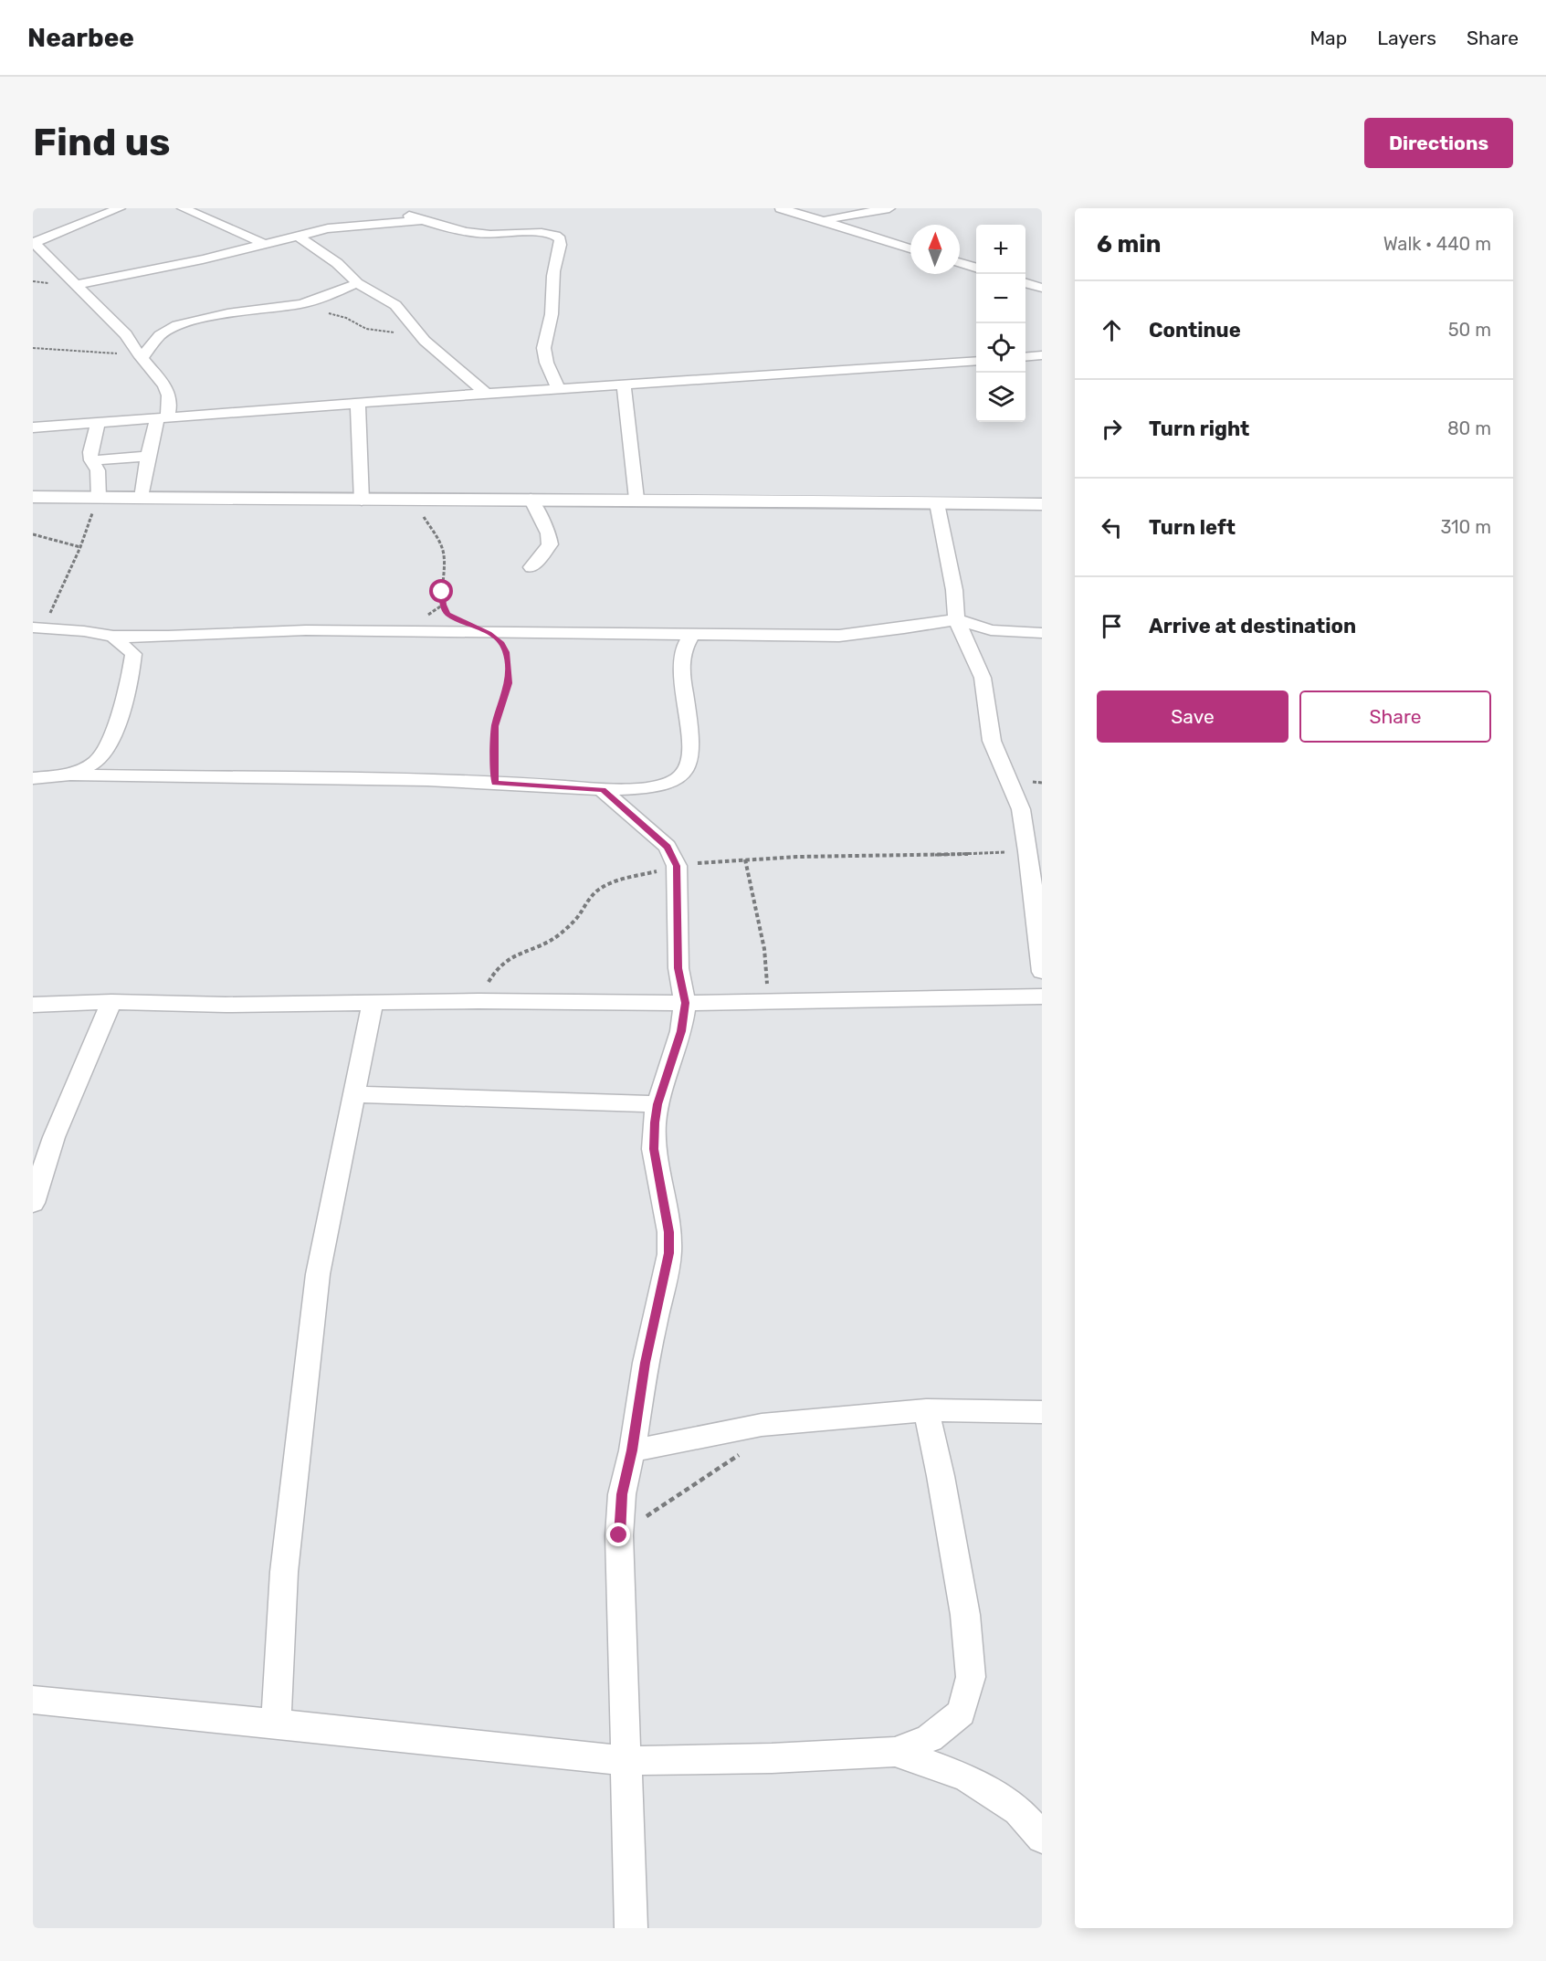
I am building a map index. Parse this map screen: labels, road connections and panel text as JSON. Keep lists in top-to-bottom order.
{
  "north": "top",
  "page": {
    "header": "Nearbee",
    "nav": ["Map", "Layers", "Share"],
    "buttons": [
      "Directions",
      ["Save", "Share"]
    ],
    "title": "Find us",
    "heading": ["6 min", "Walk · 440 m"],
    "map_buttons": ["+", "−"],
    "list": [
      ["Continue", "50 m"],
      ["Turn right", "80 m"],
      ["Turn left", "310 m"],
      "Arrive at destination"
    ]
  }
}
